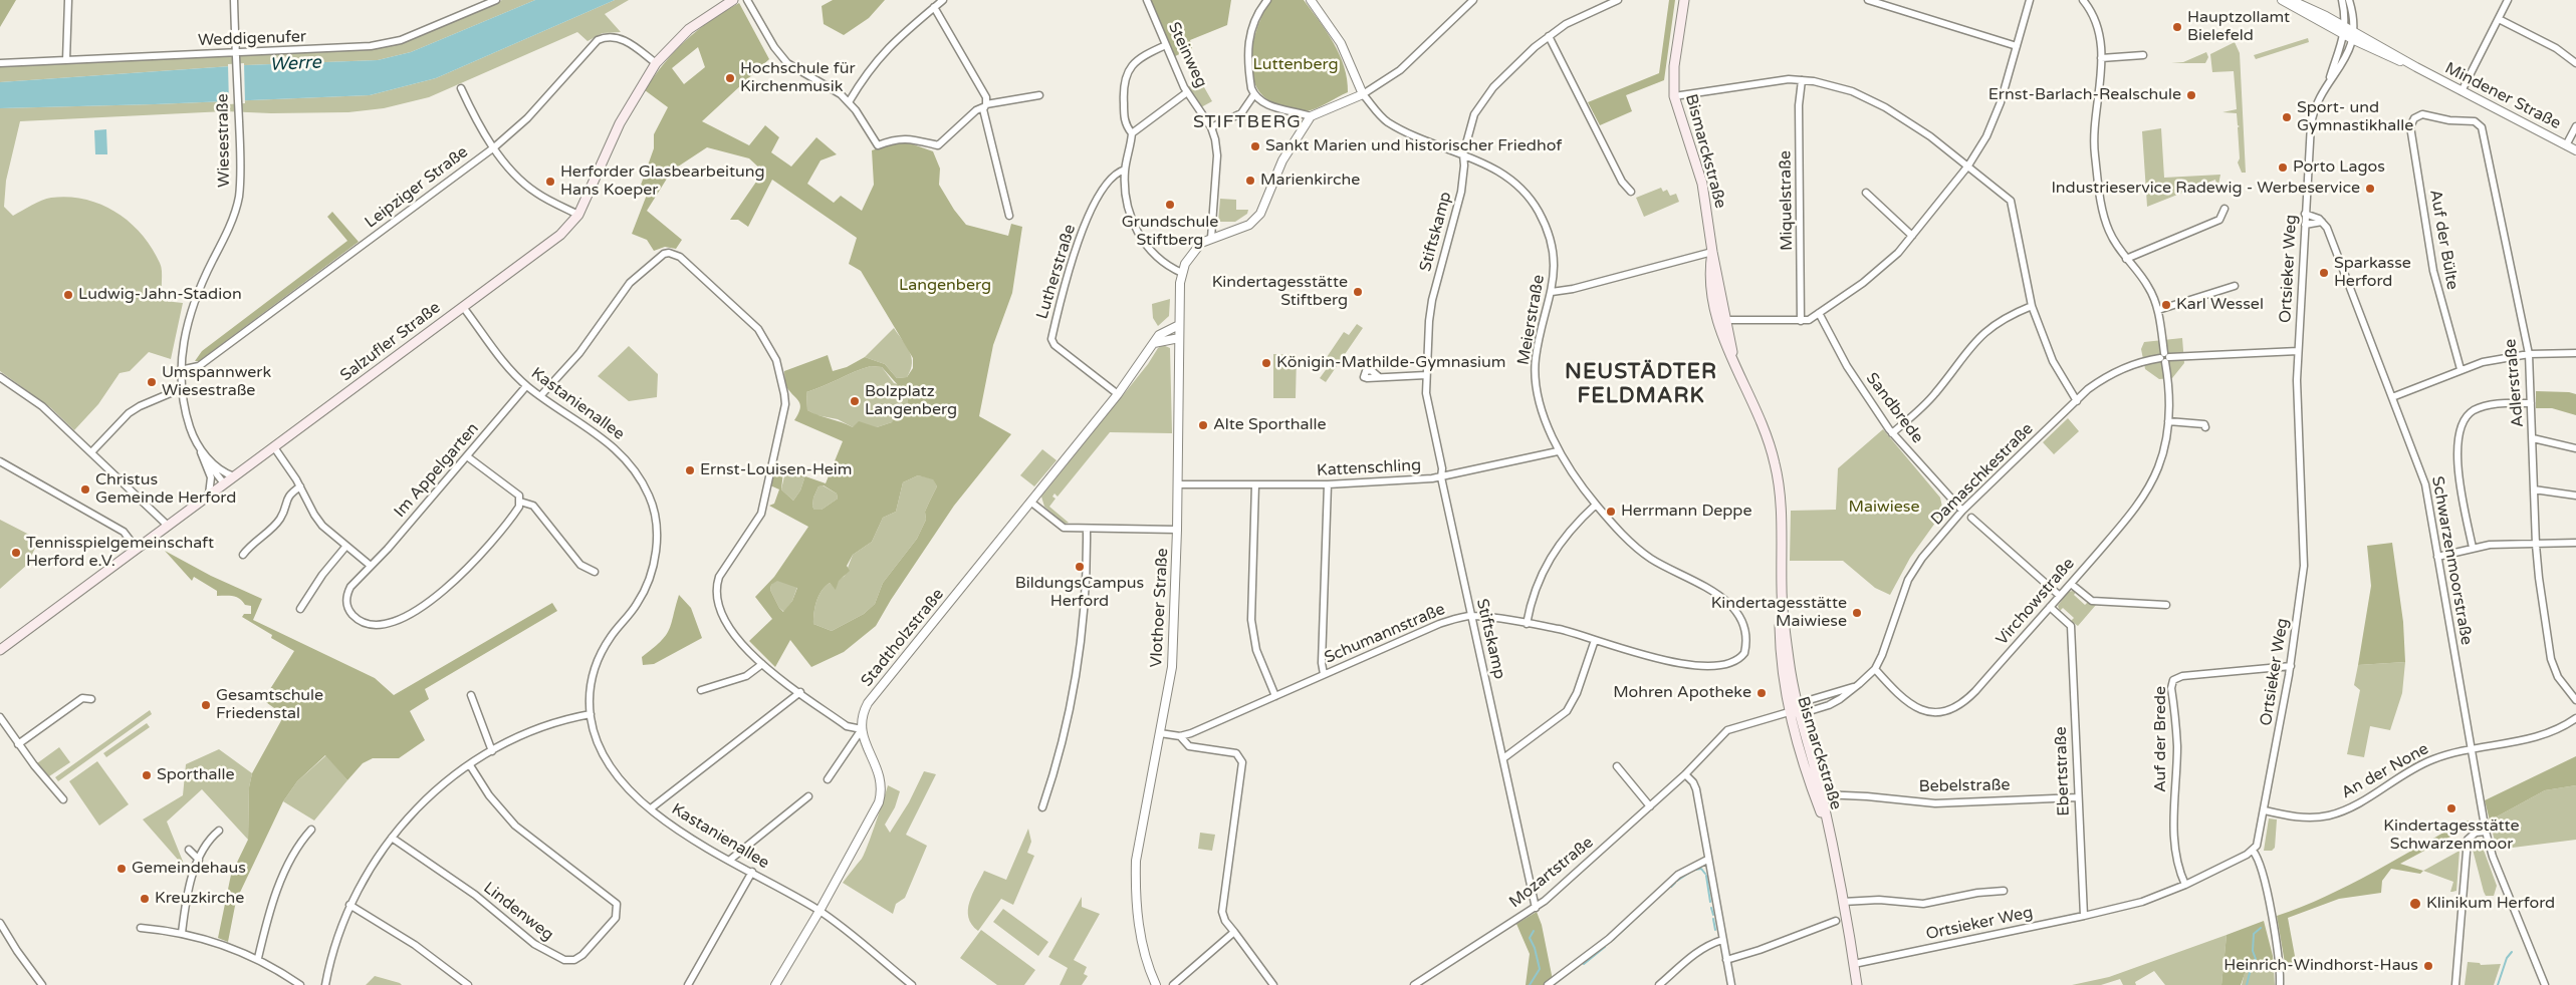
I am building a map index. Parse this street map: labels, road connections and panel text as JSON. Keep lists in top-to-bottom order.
{
  "streets": {
    "main road": ["Bismarckstraße", "Salzufler Straße"],
    "street": [
      "Weddigenufer",
      "Steinweg",
      "Mindener Straße",
      "Wiesestraße",
      "Leipziger Straße",
      "Miquelstraße",
      "Stiftskamp",
      "Auf der Bülte",
      "Ortsieker Weg",
      "Lutherstraße",
      "Meierstraße",
      "Adlerstraße",
      "Kastanienallee",
      "Sandbrede",
      "Kattenschling",
      "Im Appelgarten",
      "Damaschkestraße",
      "Schwarzenmoorstraße",
      "Virchowstraße",
      "Vlothoer Straße",
      "Schumannstraße",
      "Stadtholzstraße",
      "Auf der Brede",
      "Ebertstraße",
      "An der None",
      "Bebelstraße",
      "Mozartstraße",
      "Lindenweg"
    ]
  },
  "crossings": [
    ["Weddigenufer", "Wiesestraße"],
    ["Steinweg", "Vlothoer Straße"],
    ["Mindener Straße", "Ortsieker Weg"],
    ["Wiesestraße", "Leipziger Straße"],
    ["Wiesestraße", "Salzufler Straße"],
    ["Bismarckstraße", "Ortsieker Weg"],
    ["Bismarckstraße", "Damaschkestraße"],
    ["Bismarckstraße", "Bebelstraße"],
    ["Bismarckstraße", "Mozartstraße"],
    ["Leipziger Straße", "Salzufler Straße"],
    ["Stiftskamp", "Meierstraße"],
    ["Stiftskamp", "Kattenschling"],
    ["Stiftskamp", "Schumannstraße"],
    ["Stiftskamp", "Mozartstraße"],
    ["Auf der Bülte", "Adlerstraße"],
    ["Ortsieker Weg", "Damaschkestraße"],
    ["Ortsieker Weg", "Auf der Brede"],
    ["Ortsieker Weg", "Ebertstraße"],
    ["Ortsieker Weg", "An der None"],
    ["Lutherstraße", "Stadtholzstraße"],
    ["Meierstraße", "Kattenschling"],
    ["Meierstraße", "Schumannstraße"],
    ["Salzufler Straße", "Kastanienallee"],
    ["Kastanienallee", "Im Appelgarten"],
    ["Sandbrede", "Damaschkestraße"],
    ["Kattenschling", "Vlothoer Straße"],
    ["Damaschkestraße", "Virchowstraße"],
    ["Damaschkestraße", "Mozartstraße"],
    ["Schwarzenmoorstraße", "An der None"],
    ["Virchowstraße", "Ebertstraße"],
    ["Vlothoer Straße", "Stadtholzstraße"],
    ["Ebertstraße", "Bebelstraße"]
  ],
  "districts": ["STIFTBERG", "NEUSTÄDTER FELDMARK"],
  "water": ["Werre"],
  "parks": ["Luttenberg", "Langenberg", "Maiwiese"],
  "places": [
    "Hauptzollamt Bielefeld",
    "Hochschule für Kirchenmusik",
    "Ernst-Barlach-Realschule",
    "Sport- und Gymnastikhalle",
    "Sankt Marien und historischer Friedhof",
    "Porto Lagos",
    "Marienkirche",
    "Herforder Glasbearbeitung Hans Koeper",
    "Industrieservice Radewig - Werbeservice",
    "Grundschule Stiftberg",
    "Sparkasse Herford",
    "Kindertagesstätte Stiftberg",
    "Ludwig-Jahn-Stadion",
    "Karl Wessel",
    "Königin-Mathilde-Gymnasium",
    "Umspannwerk Wiesestraße",
    "Bolzplatz Langenberg",
    "Alte Sporthalle",
    "Ernst-Louisen-Heim",
    "Christus Gemeinde Herford",
    "Herrmann Deppe",
    "Tennisspielgemeinschaft Herford e.V.",
    "BildungsCampus Herford",
    "Kindertagesstätte Maiwiese",
    "Mohren Apotheke",
    "Gesamtschule Friedenstal",
    "Sporthalle",
    "Kindertagesstätte Schwarzenmoor",
    "Gemeindehaus",
    "Kreuzkirche",
    "Klinikum Herford",
    "Heinrich-Windhorst-Haus"
  ]
}
